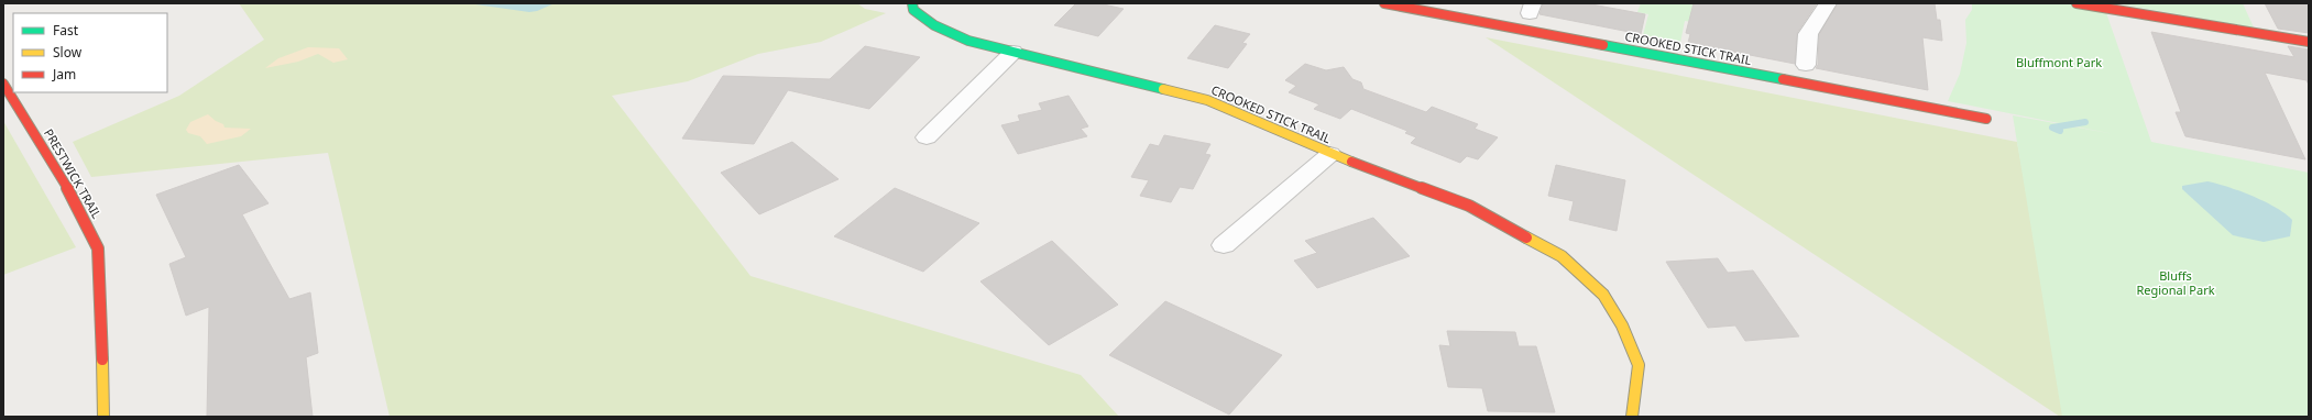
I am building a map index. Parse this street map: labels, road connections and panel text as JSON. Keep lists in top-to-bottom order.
{
  "streets": {
    "street": ["CROOKED STICK TRAIL", "PRESTWICK TRAIL"]
  },
  "parks": ["Bluffmont Park", "Bluffs Regional Park"],
  "legend": ["Fast", "Slow", "Jam"]
}
